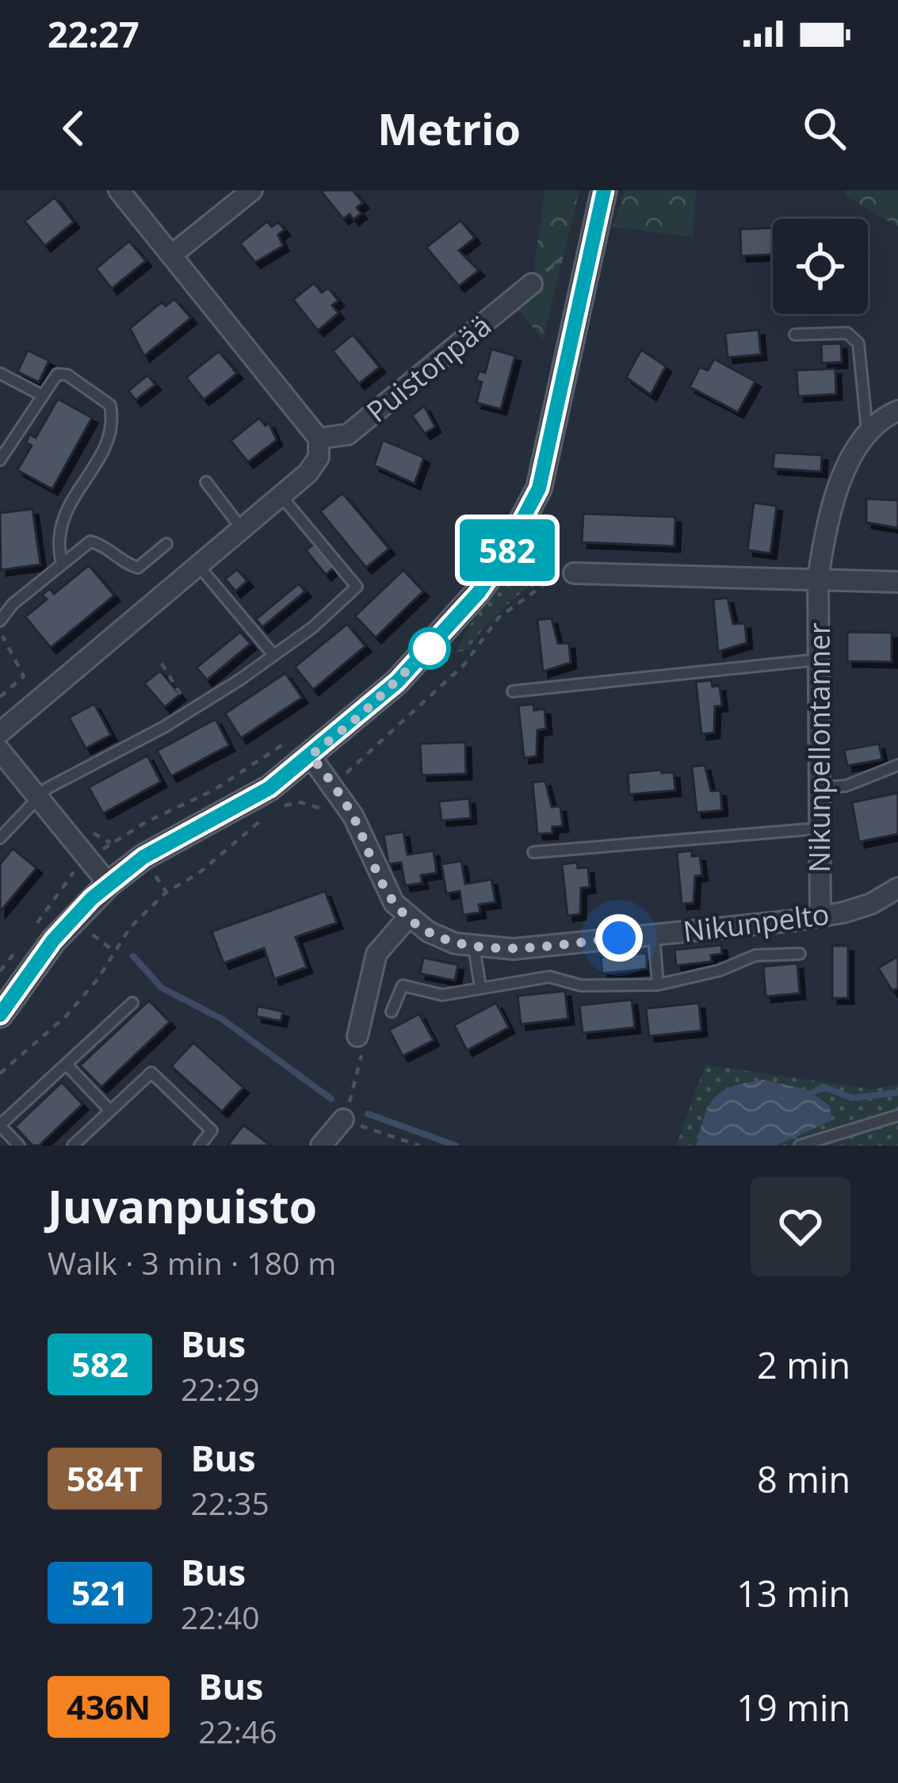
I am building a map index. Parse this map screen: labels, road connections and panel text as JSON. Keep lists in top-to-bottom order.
{
  "streets": {
    "street": ["Puistonpää", "Nikunpellontanner", "Nikunpelto"]
  },
  "crossings": [
    ["Nikunpellontanner", "Nikunpelto"]
  ],
  "lines": ["bus line 582"],
  "page": {
    "status": "22:27",
    "header": "Metrio",
    "on_map": "582",
    "heading": ["Juvanpuisto", "Walk · 3 min · 180 m"],
    "list": [
      {
        "mark": "582",
        "name": "Bus",
        "note": "22:29",
        "value": "2 min"
      },
      {
        "mark": "584T",
        "name": "Bus",
        "note": "22:35",
        "value": "8 min"
      },
      {
        "mark": "521",
        "name": "Bus",
        "note": "22:40",
        "value": "13 min"
      },
      {
        "mark": "436N",
        "name": "Bus",
        "note": "22:46",
        "value": "19 min"
      }
    ]
  }
}
